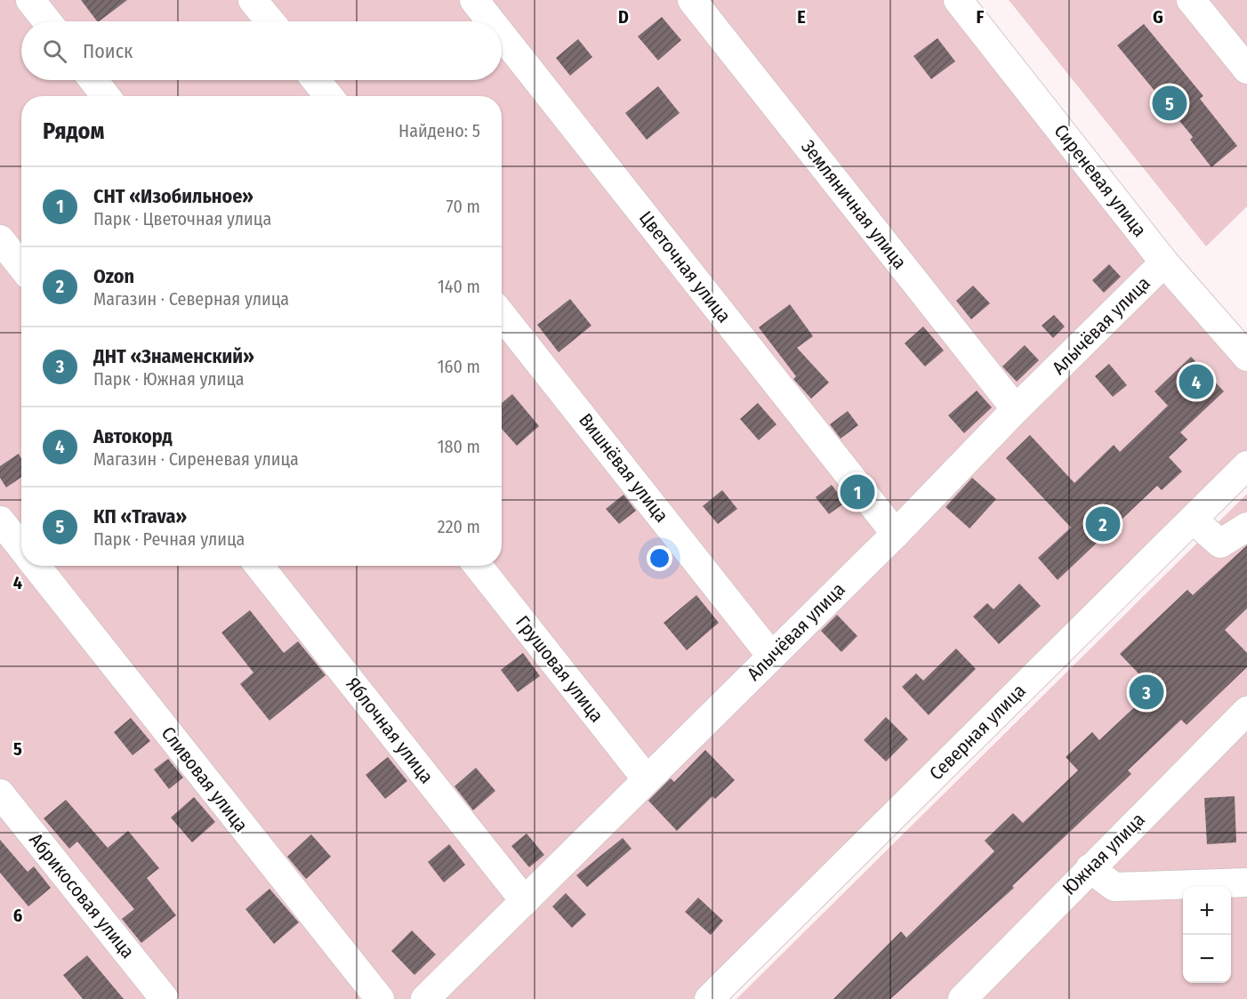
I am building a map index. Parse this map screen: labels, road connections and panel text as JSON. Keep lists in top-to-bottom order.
{
  "streets": {
    "street": [
      "Сиреневая улица",
      "Земляничная улица",
      "Цветочная улица",
      "Алычёвая улица",
      "Вишнёвая улица",
      "Грушовая улица",
      "Яблочная улица",
      "Северная улица",
      "Сливовая улица",
      "Южная улица",
      "Абрикосовая улица"
    ]
  },
  "crossings": [
    ["Сиреневая улица", "Алычёвая улица"],
    ["Земляничная улица", "Алычёвая улица"],
    ["Цветочная улица", "Алычёвая улица"],
    ["Алычёвая улица", "Вишнёвая улица"],
    ["Алычёвая улица", "Грушовая улица"],
    ["Алычёвая улица", "Яблочная улица"]
  ],
  "page": {
    "search": "Поиск",
    "pins": [
      "5",
      "4",
      "1",
      "2",
      "3"
    ],
    "heading": ["Рядом", "Найдено: 5"],
    "list": [
      {
        "mark": "1",
        "name": "СНТ «Изобильное»",
        "note": "Парк · Цветочная улица",
        "value": "70 m"
      },
      {
        "mark": "2",
        "name": "Ozon",
        "note": "Магазин · Северная улица",
        "value": "140 m"
      },
      {
        "mark": "3",
        "name": "ДНТ «Знаменский»",
        "note": "Парк · Южная улица",
        "value": "160 m"
      },
      {
        "mark": "4",
        "name": "Автокорд",
        "note": "Магазин · Сиреневая улица",
        "value": "180 m"
      },
      {
        "mark": "5",
        "name": "КП «Trava»",
        "note": "Парк · Речная улица",
        "value": "220 m"
      }
    ],
    "map_buttons": ["+", "−"]
  },
  "grid": {
    "columns": [
      "D",
      "E",
      "F",
      "G"
    ],
    "rows": ["4", "5", "6"]
  }
}
